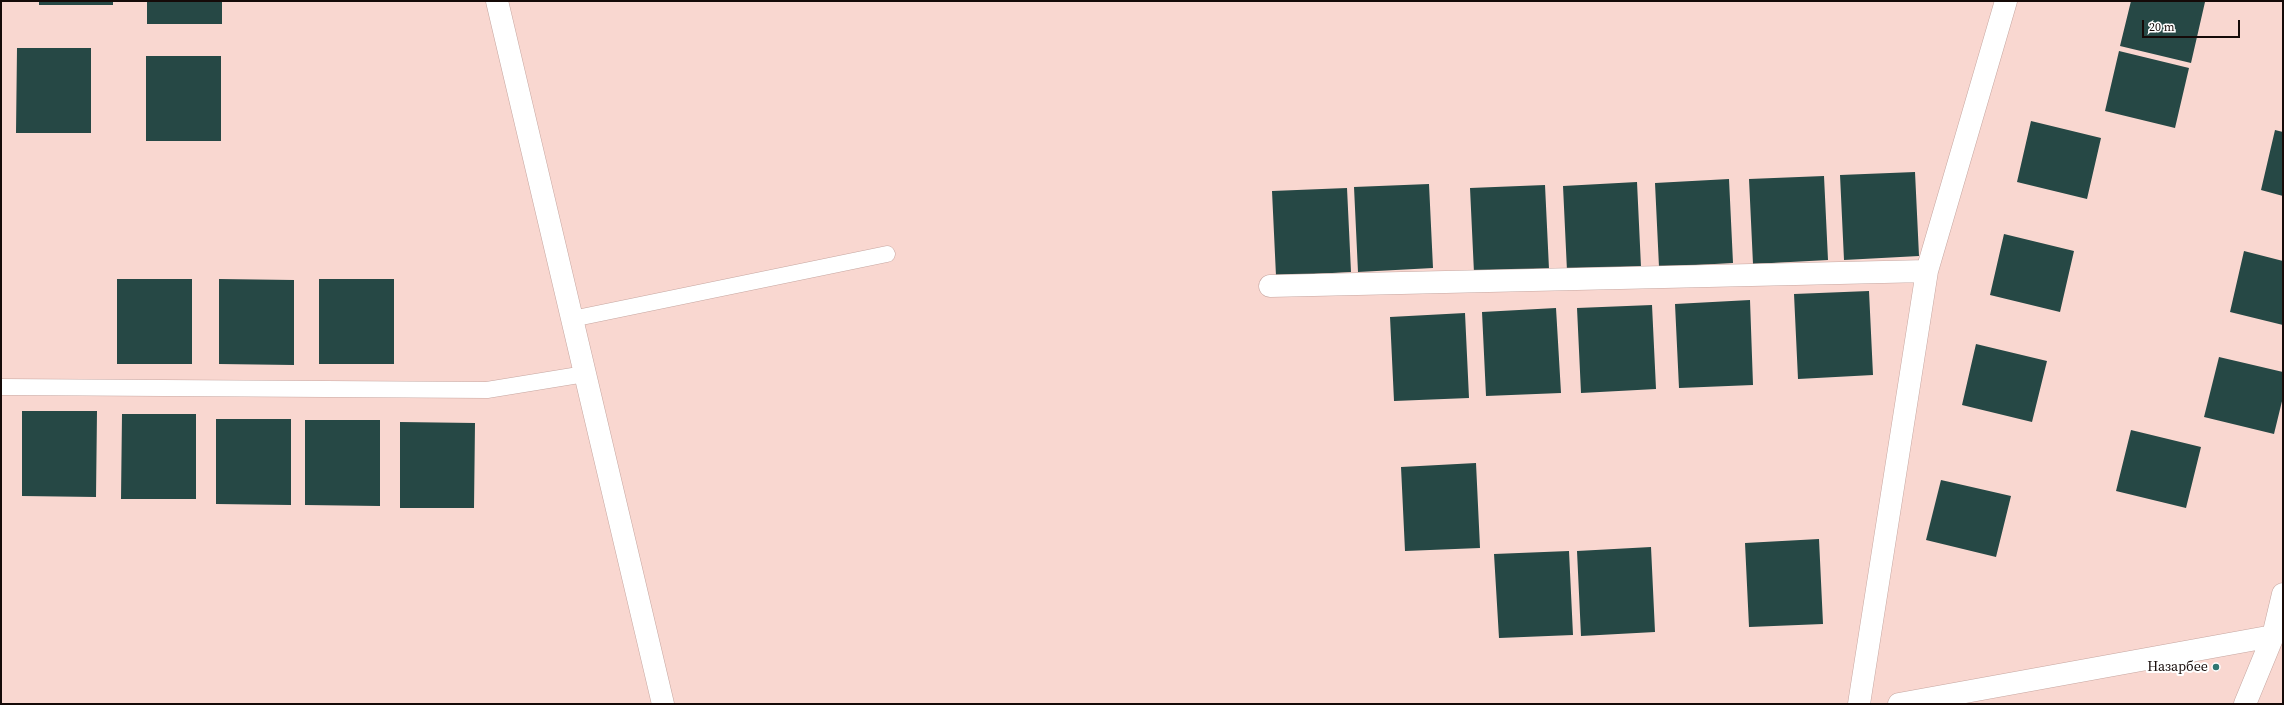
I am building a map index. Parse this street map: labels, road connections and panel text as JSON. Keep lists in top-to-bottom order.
{
  "places": ["Назарбее"],
  "scale_bar": "20 m"
}
